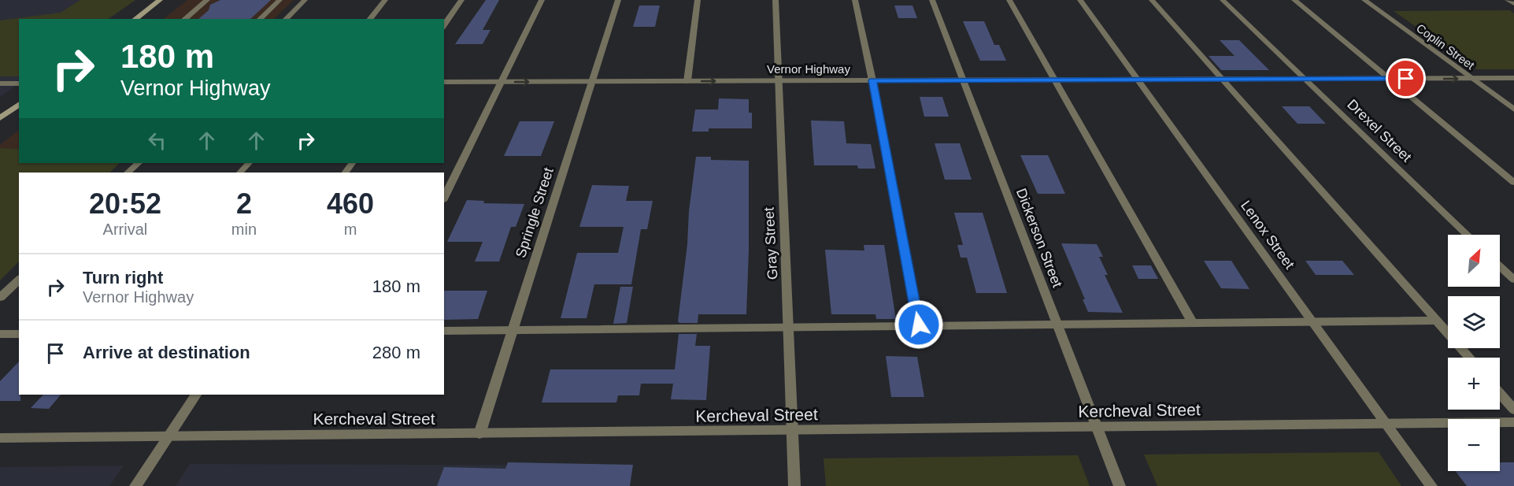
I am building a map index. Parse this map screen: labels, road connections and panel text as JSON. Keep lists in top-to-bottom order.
{
  "streets": {
    "street": [
      "Coplin Street",
      "Vernor Highway",
      "Drexel Street",
      "Springle Street",
      "Lenox Street",
      "Dickerson Street",
      "Gray Street",
      "Kercheval Street"
    ]
  },
  "crossings": [
    ["Coplin Street", "Vernor Highway"],
    ["Vernor Highway", "Drexel Street"],
    ["Vernor Highway", "Springle Street"],
    ["Vernor Highway", "Lenox Street"],
    ["Vernor Highway", "Dickerson Street"],
    ["Vernor Highway", "Gray Street"],
    ["Springle Street", "Kercheval Street"],
    ["Lenox Street", "Kercheval Street"],
    ["Dickerson Street", "Kercheval Street"],
    ["Gray Street", "Kercheval Street"]
  ],
  "north": "top right",
  "page": {
    "turn": ["180 m", "Vernor Highway"],
    "eta": [
      "20:52",
      "Arrival",
      "2",
      "min",
      "460",
      "m"
    ],
    "map_buttons": ["+", "−"],
    "list": [
      {
        "name": "Turn right",
        "note": "Vernor Highway",
        "value": "180 m"
      },
      {
        "name": "Arrive at destination",
        "value": "280 m"
      }
    ]
  }
}
